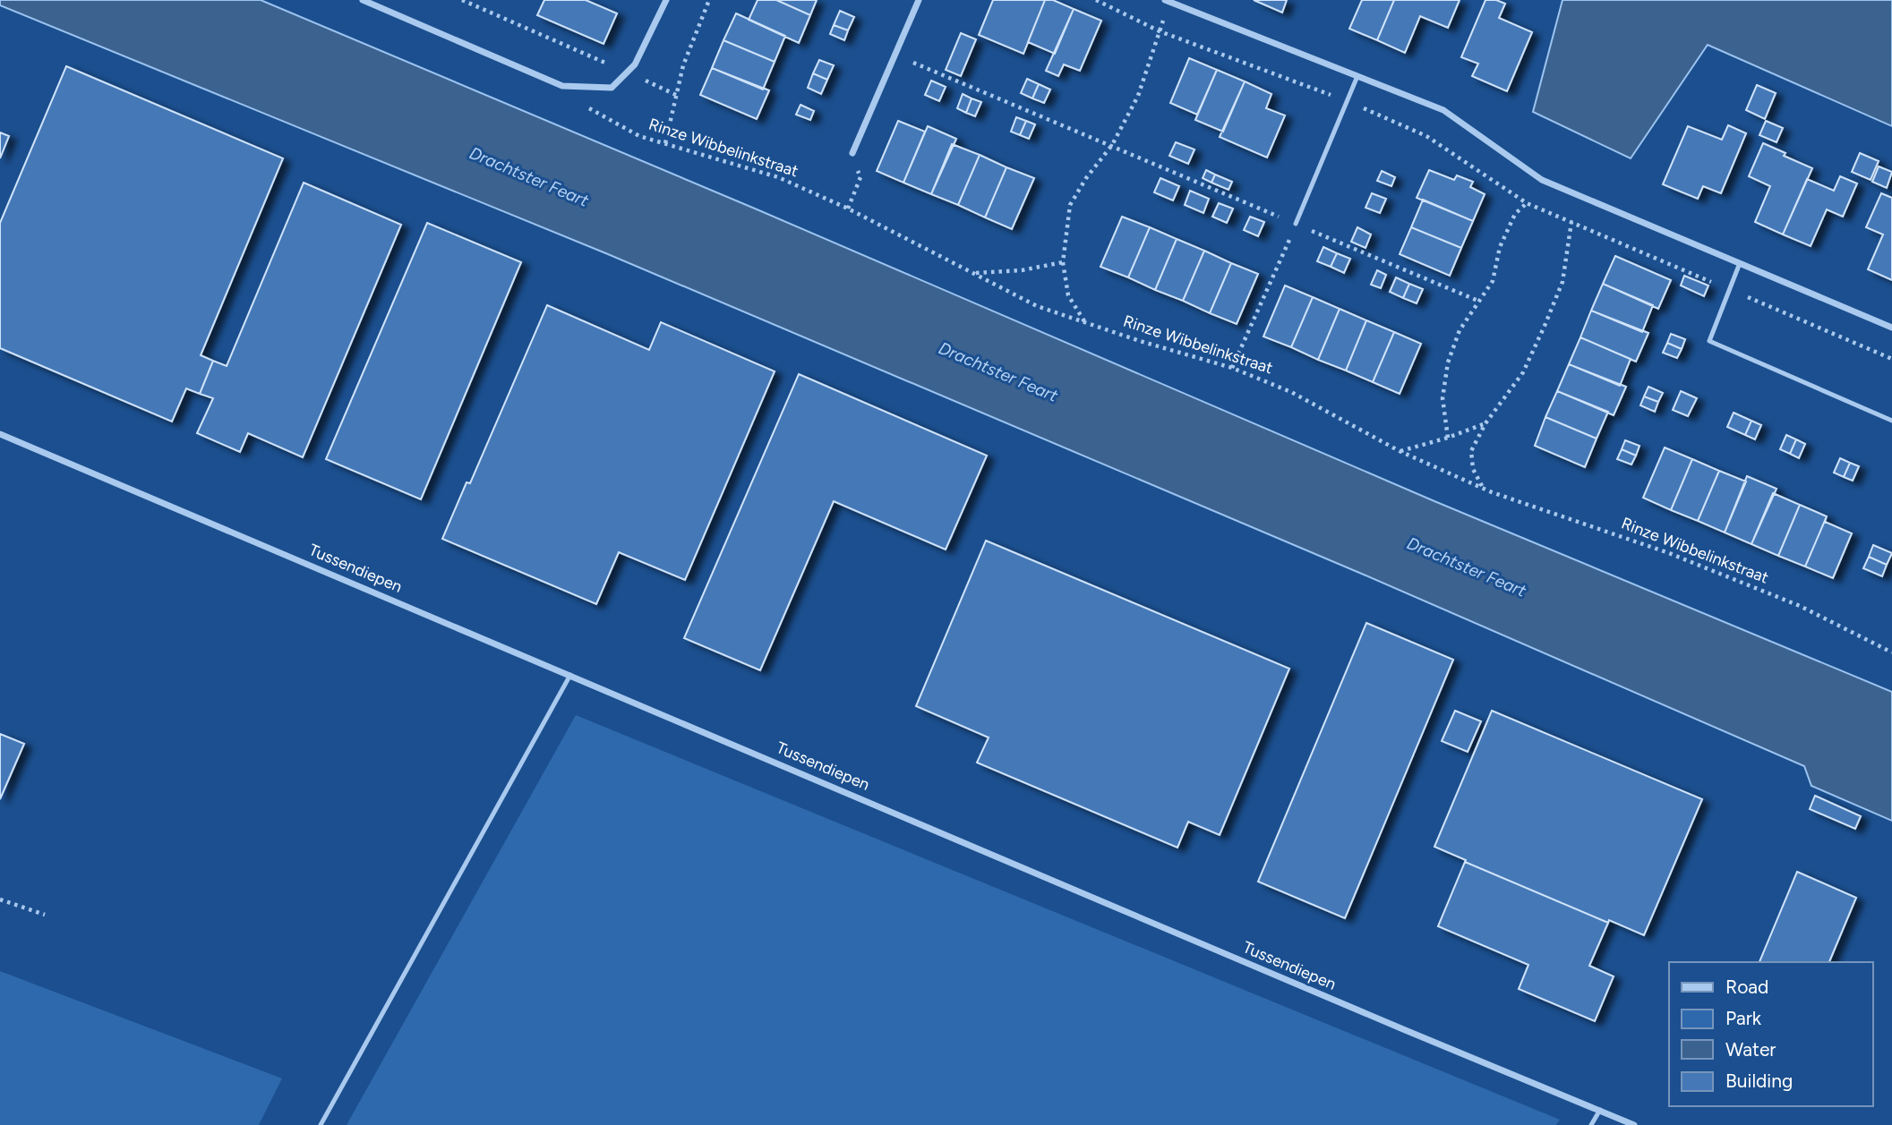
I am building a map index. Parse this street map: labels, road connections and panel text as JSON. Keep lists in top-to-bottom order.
{
  "streets": {
    "street": ["Tussendiepen"],
    "path": ["Rinze Wibbelinkstraat"]
  },
  "water": ["Drachtster Feart"],
  "legend": [
    "Road",
    "Park",
    "Water",
    "Building"
  ]
}
